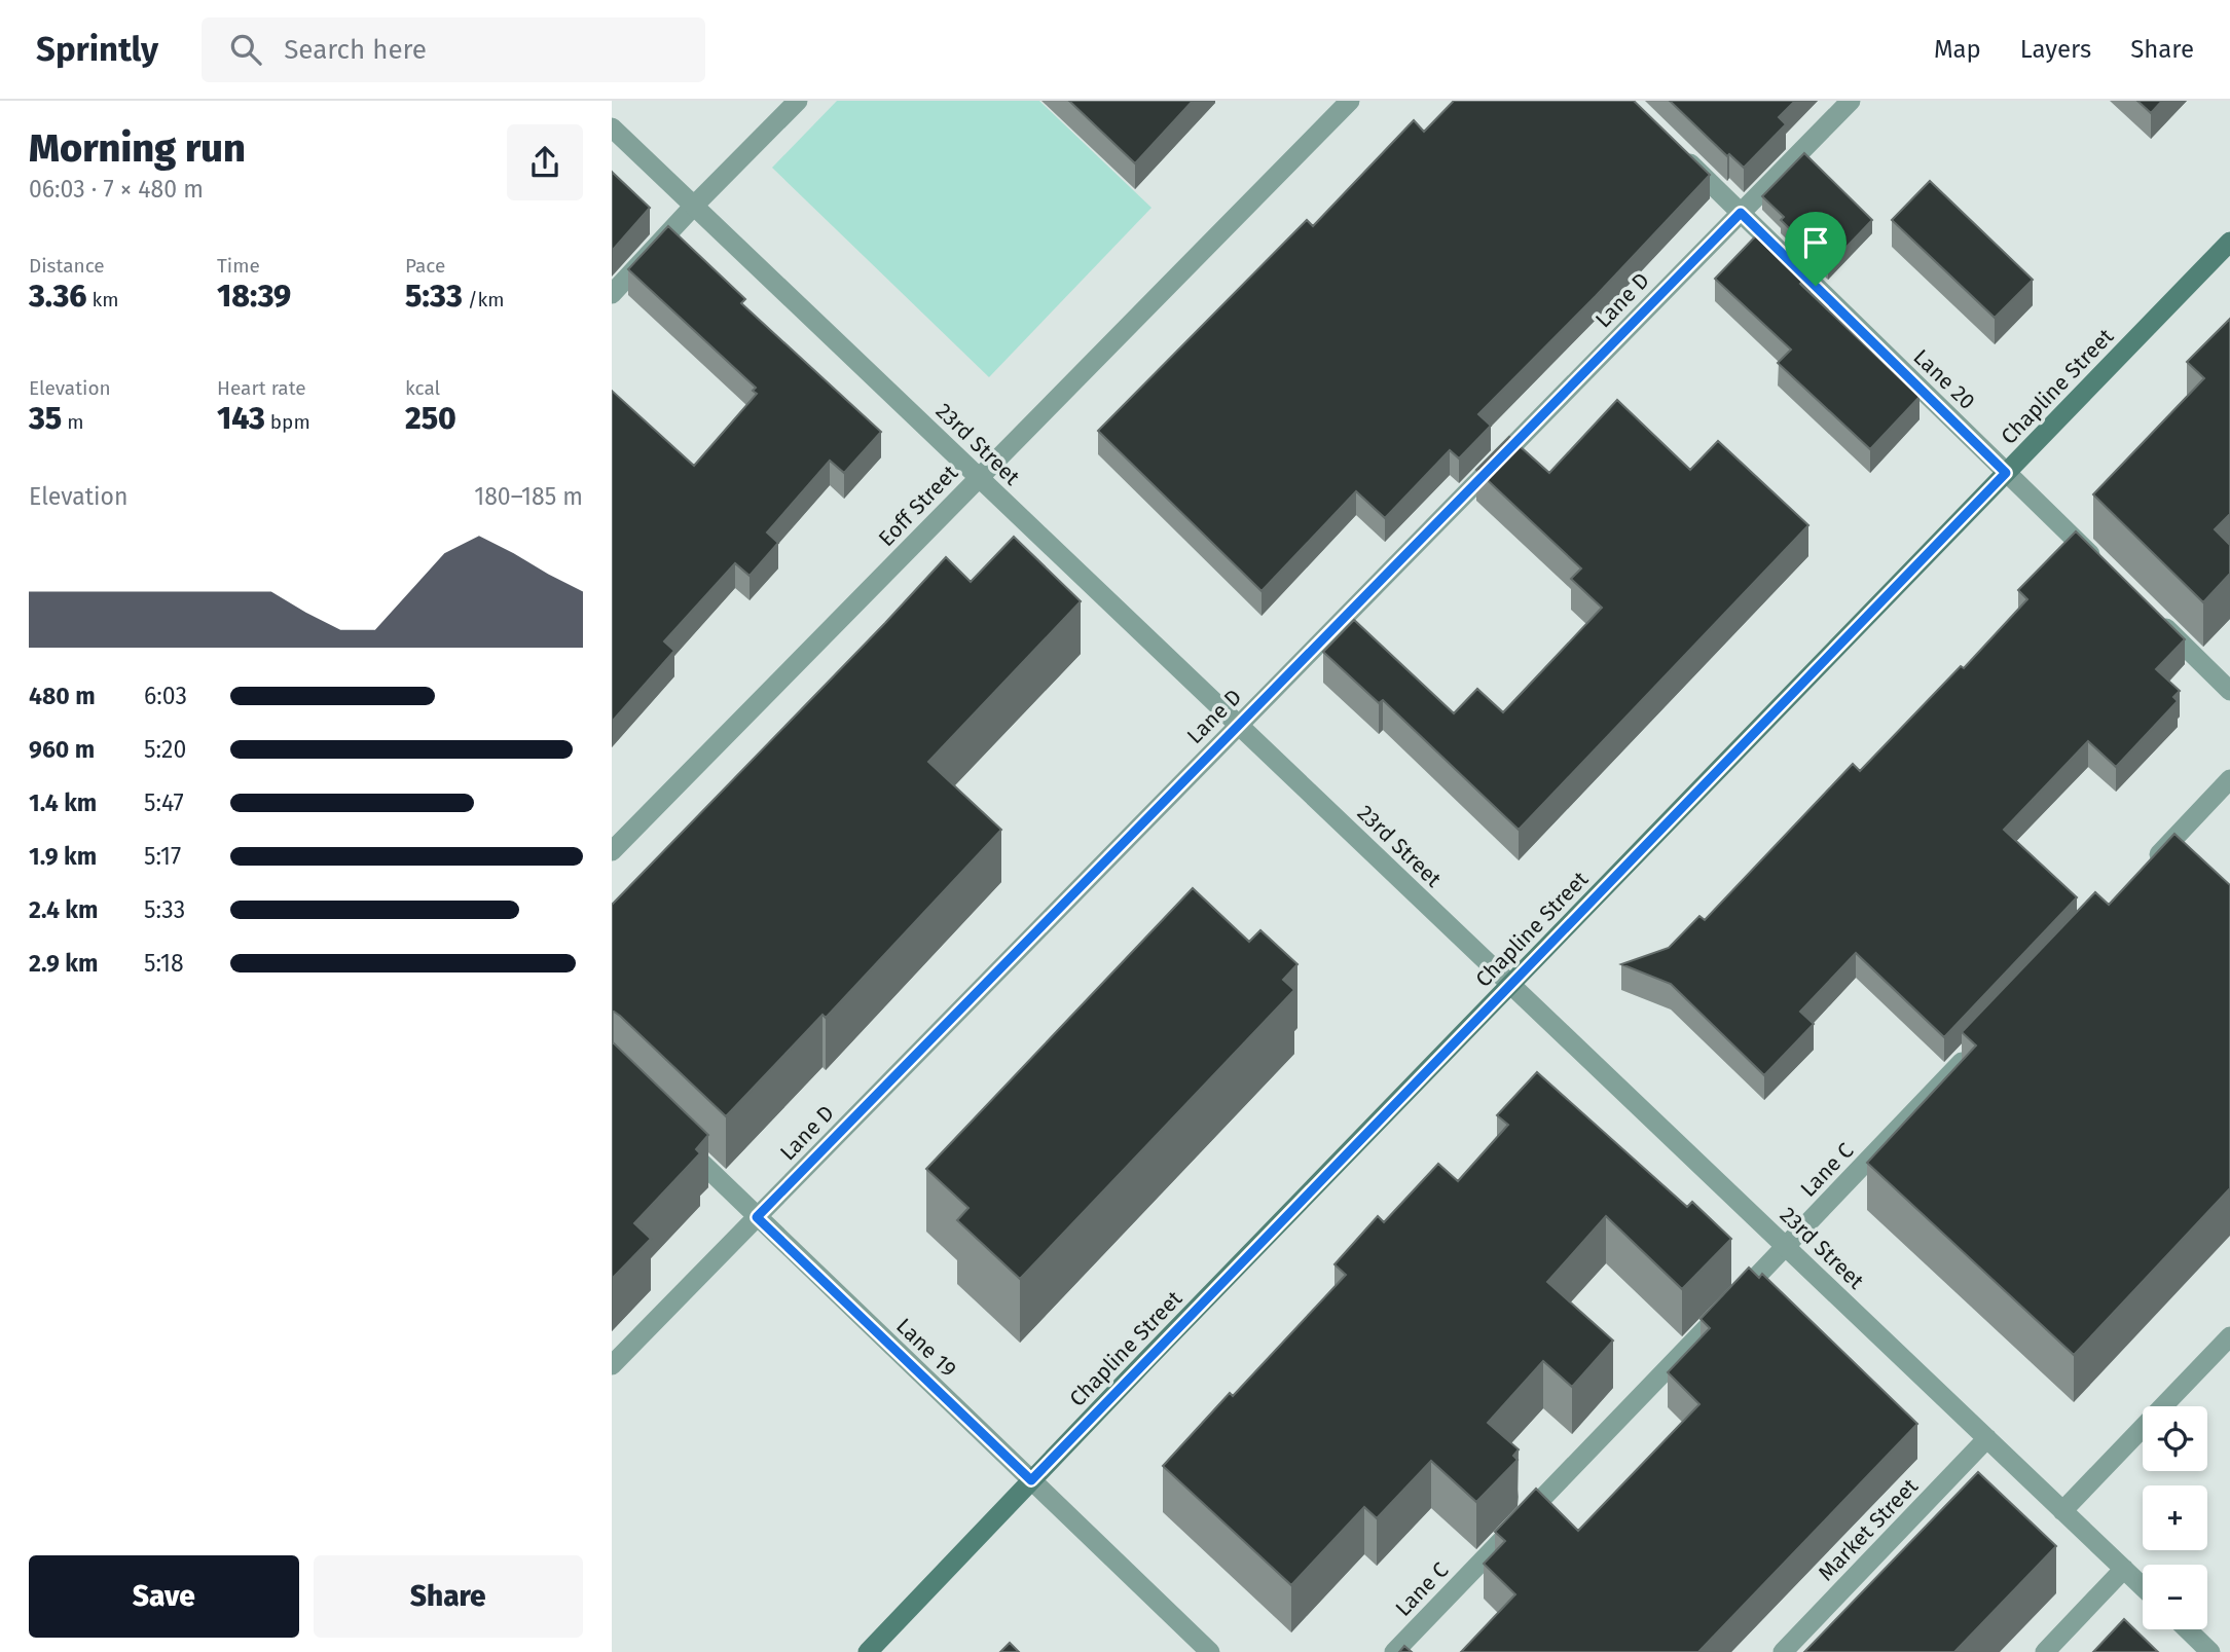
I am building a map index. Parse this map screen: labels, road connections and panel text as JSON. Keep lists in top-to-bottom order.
{
  "streets": {
    "main road": ["Chapline Street"],
    "street": [
      "Lane D",
      "Lane 20",
      "23rd Street",
      "Eoff Street",
      "Lane C",
      "Lane 19",
      "Market Street"
    ]
  },
  "crossings": [
    ["Lane D", "Lane 20"],
    ["Lane D", "23rd Street"],
    ["Lane D", "Lane 19"],
    ["Lane 20", "Chapline Street"],
    ["Chapline Street", "23rd Street"],
    ["Chapline Street", "Lane 19"],
    ["23rd Street", "Eoff Street"],
    ["23rd Street", "Lane C"],
    ["23rd Street", "Market Street"]
  ],
  "page": {
    "header": "Sprintly",
    "search": "Search here",
    "nav": ["Map", "Layers", "Share"],
    "heading": ["Morning run", "06:03 · 7 × 480 m"],
    "stats": [
      ["Distance", "3.36 km"],
      ["Time", "18:39"],
      ["Pace", "5:33 /km"],
      ["Elevation", "35 m"],
      ["Heart rate", "143 bpm"],
      ["kcal", "250"]
    ],
    "chart": ["Elevation", "180–185 m"],
    "list": [
      {
        "name": "480 m",
        "note": "6:03"
      },
      {
        "name": "960 m",
        "note": "5:20"
      },
      {
        "name": "1.4 km",
        "note": "5:47"
      },
      {
        "name": "1.9 km",
        "note": "5:17"
      },
      {
        "name": "2.4 km",
        "note": "5:33"
      },
      {
        "name": "2.9 km",
        "note": "5:18"
      }
    ],
    "map_buttons": ["+", "−"],
    "buttons": ["Save", "Share"]
  }
}
